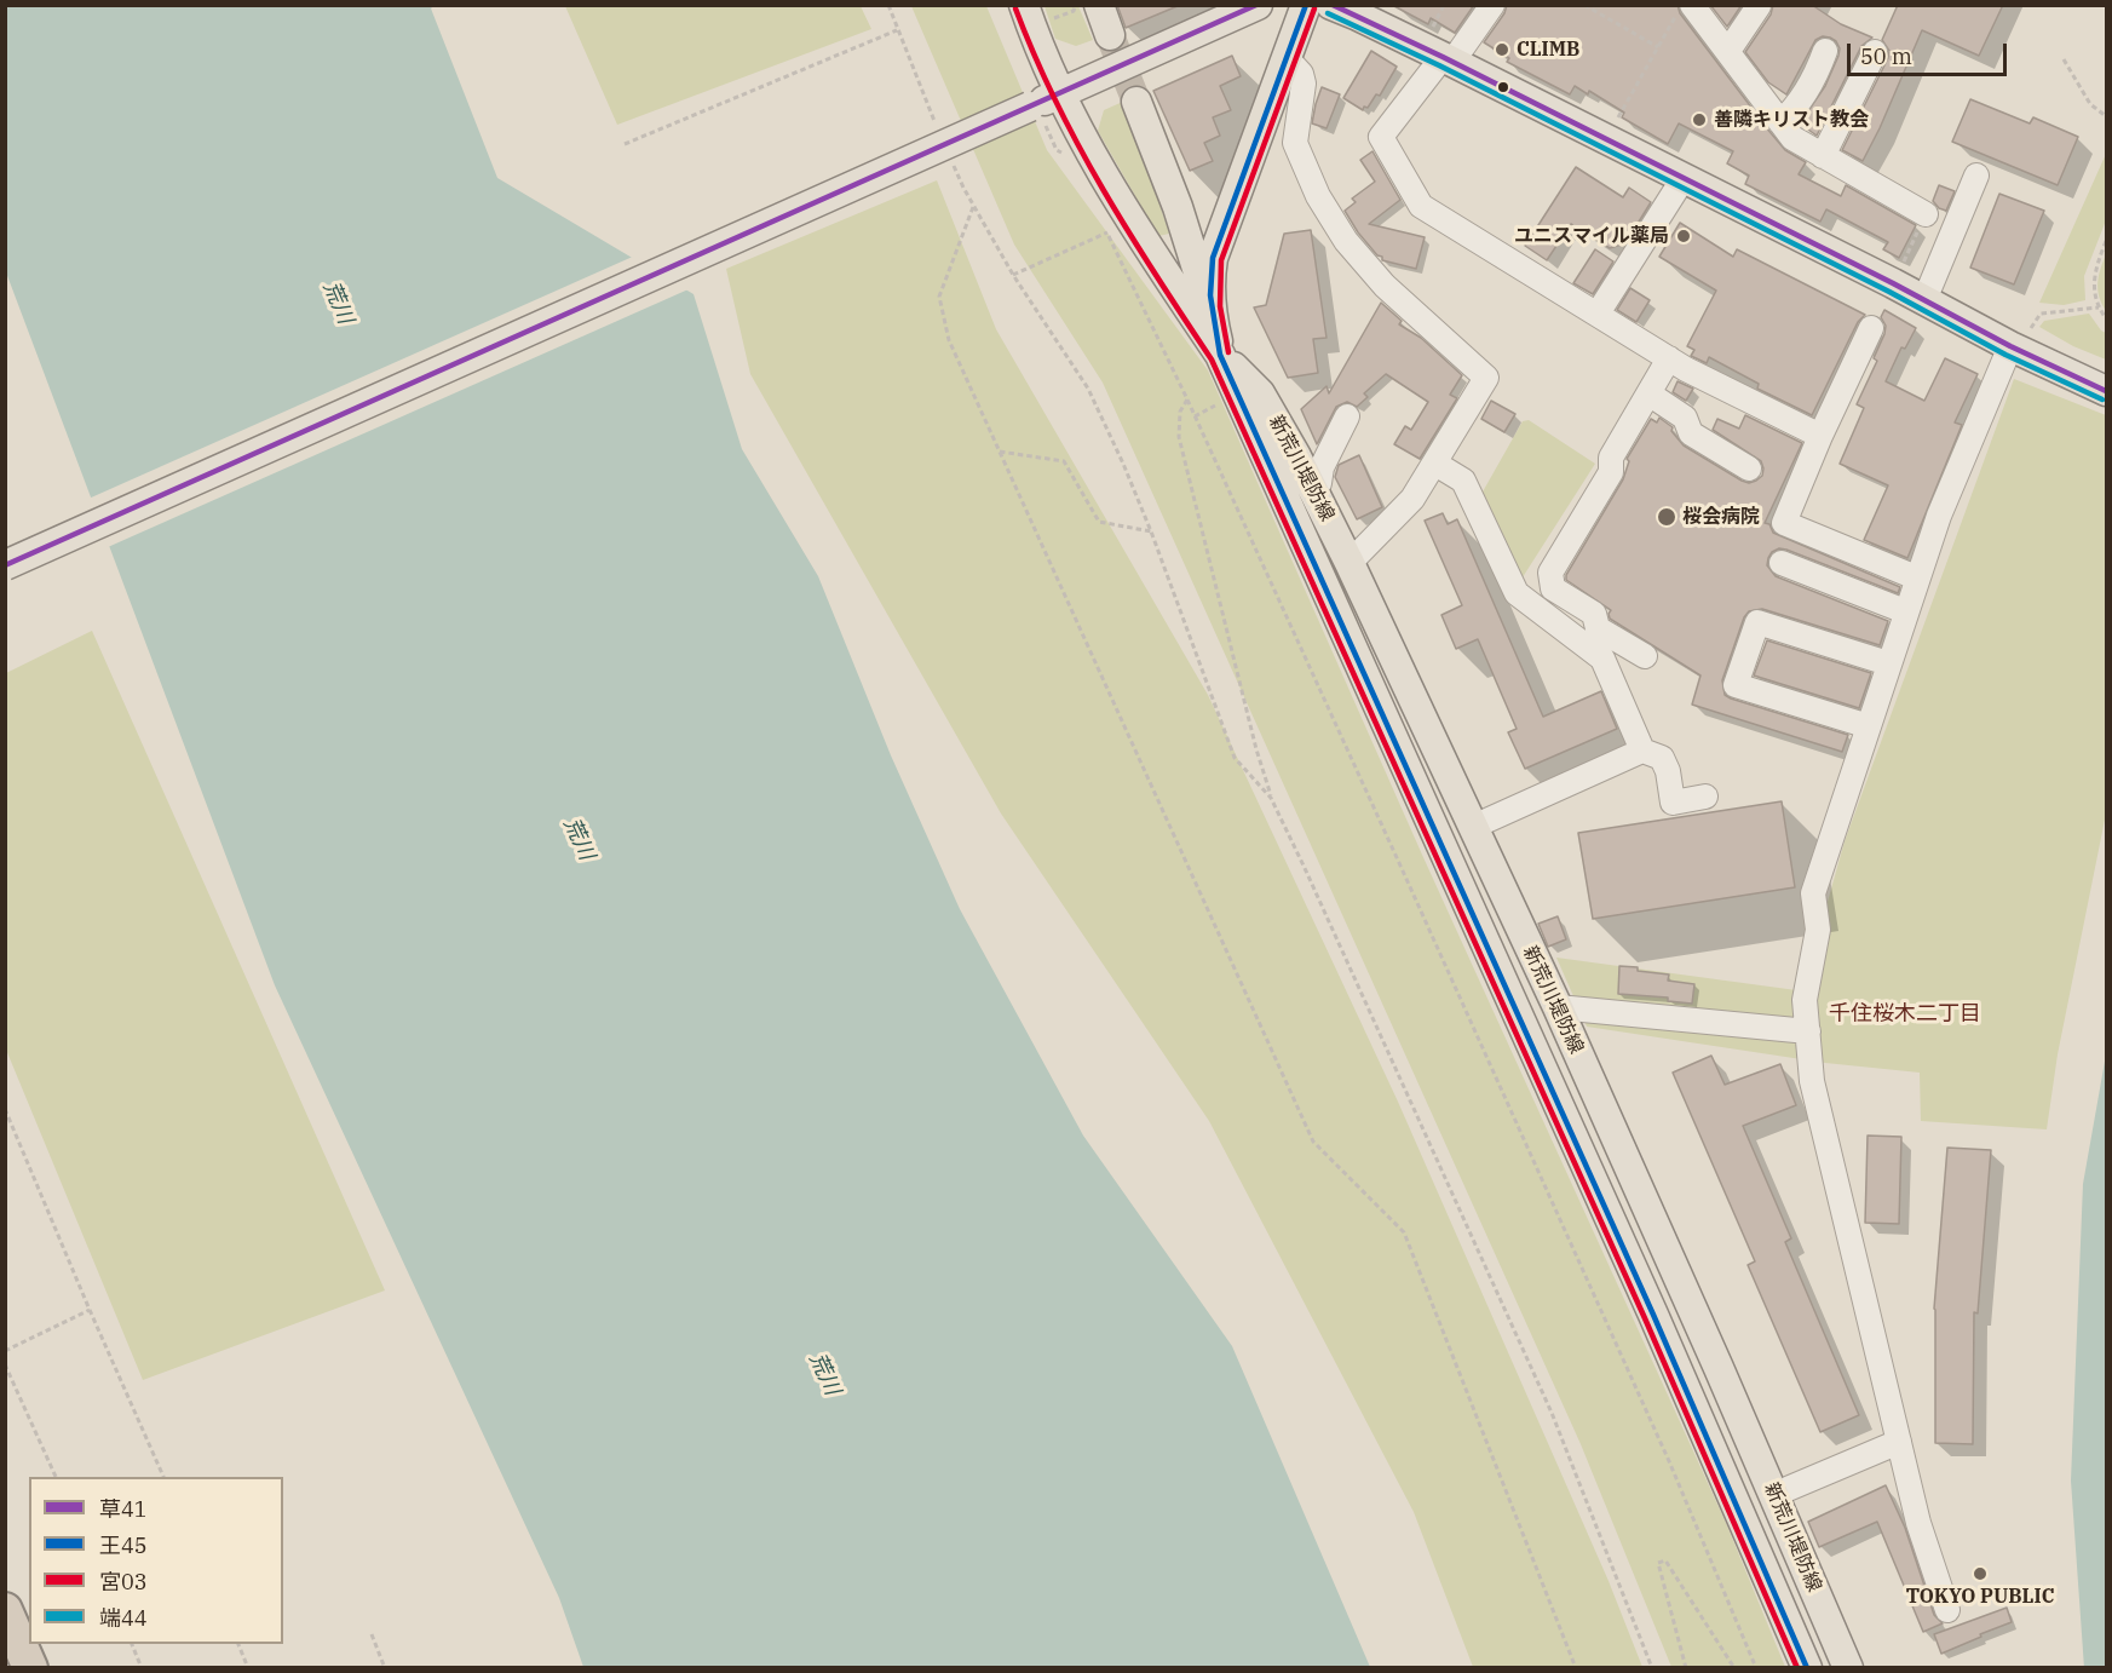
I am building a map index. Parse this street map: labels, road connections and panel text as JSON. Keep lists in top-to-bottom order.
{
  "streets": {
    "main road": ["新荒川堤防線"]
  },
  "districts": ["千住桜木二丁目"],
  "water": ["荒川"],
  "places": [
    "CLIMB",
    "善隣キリスト教会",
    "ユニスマイル薬局",
    "桜会病院",
    "TOKYO PUBLIC"
  ],
  "lines": [
    "transit line 草41",
    "transit line 王45",
    "transit line 宮03",
    "transit line 端44"
  ],
  "legend": [
    "草41",
    "王45",
    "宮03",
    "端44"
  ],
  "scale_bar": "50 m"
}
